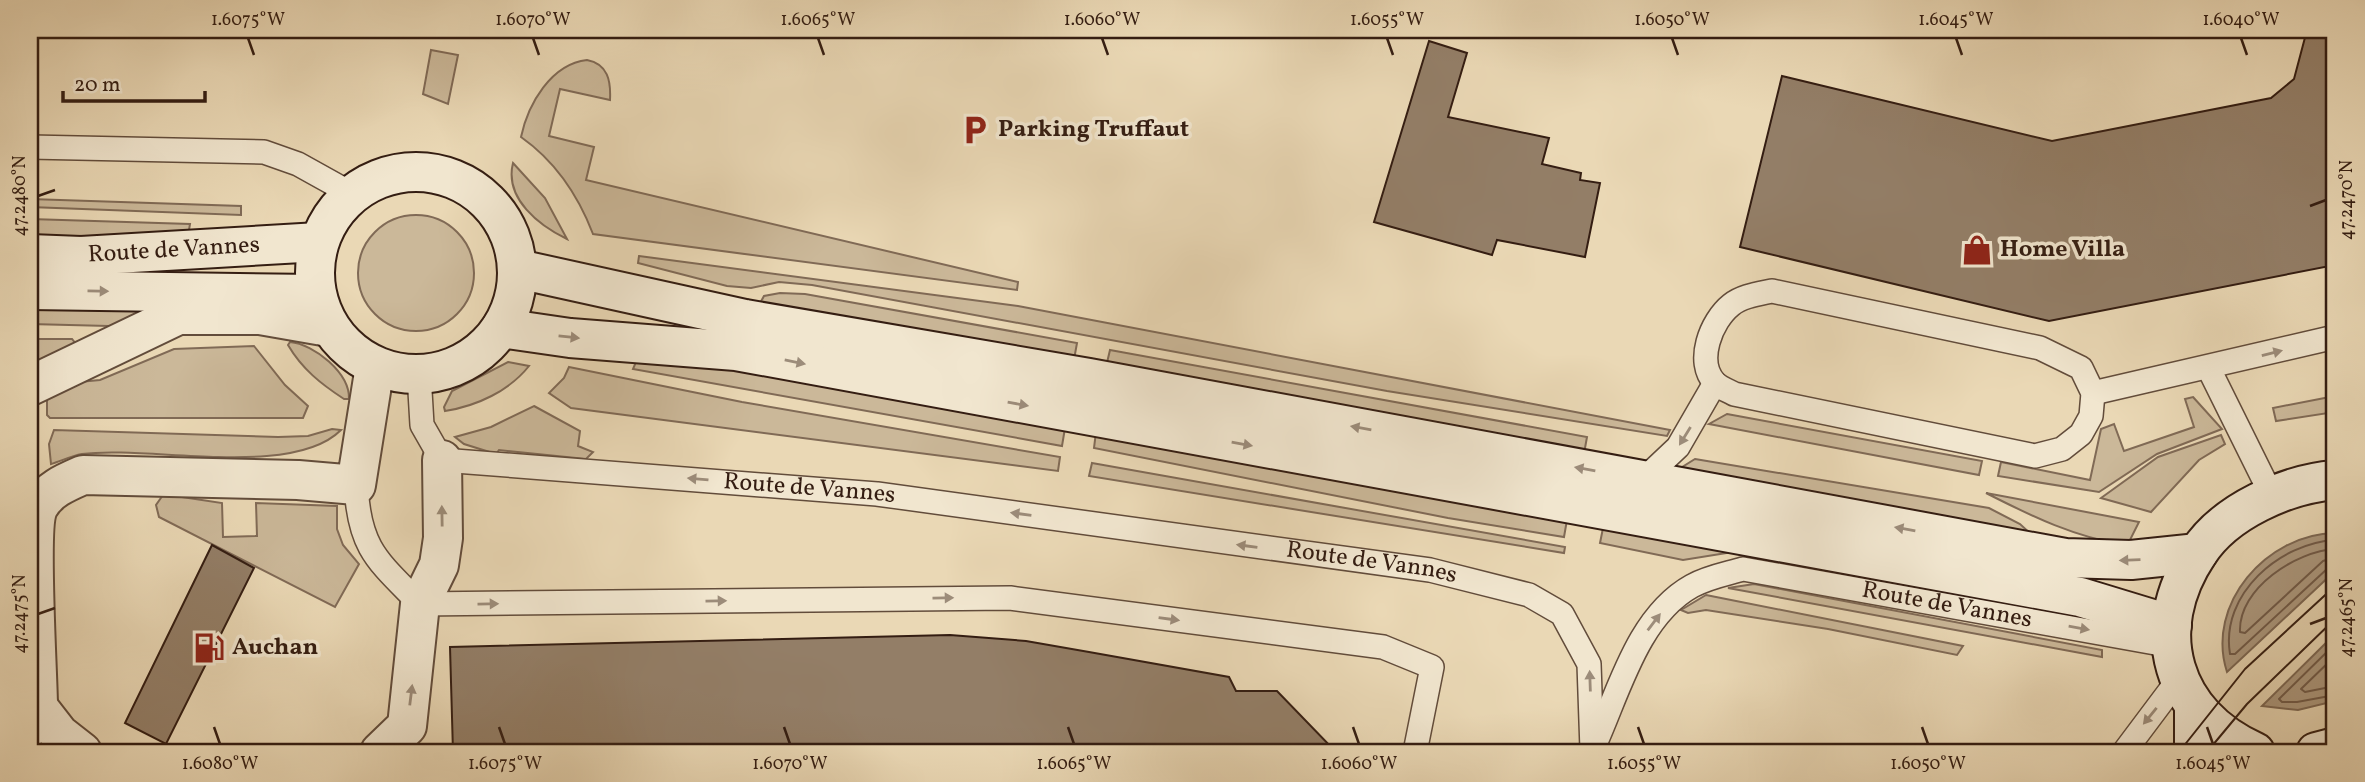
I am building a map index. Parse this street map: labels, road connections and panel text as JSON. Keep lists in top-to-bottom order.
{
  "streets": {
    "main road": ["Route de Vannes"]
  },
  "places": {
    "parking": ["Parking Truffaut"],
    "shop": ["Home Villa"],
    "fuel station": ["Auchan"]
  },
  "scale_bar": "20 m",
  "coordinates": [
    "1.6075°W",
    "1.6070°W",
    "1.6065°W",
    "1.6060°W",
    "1.6055°W",
    "1.6050°W",
    "1.6045°W",
    "1.6040°W",
    "47.2480°N",
    "47.2470°N",
    "47.2475°N",
    "47.2465°N",
    "1.6080°W"
  ]
}
